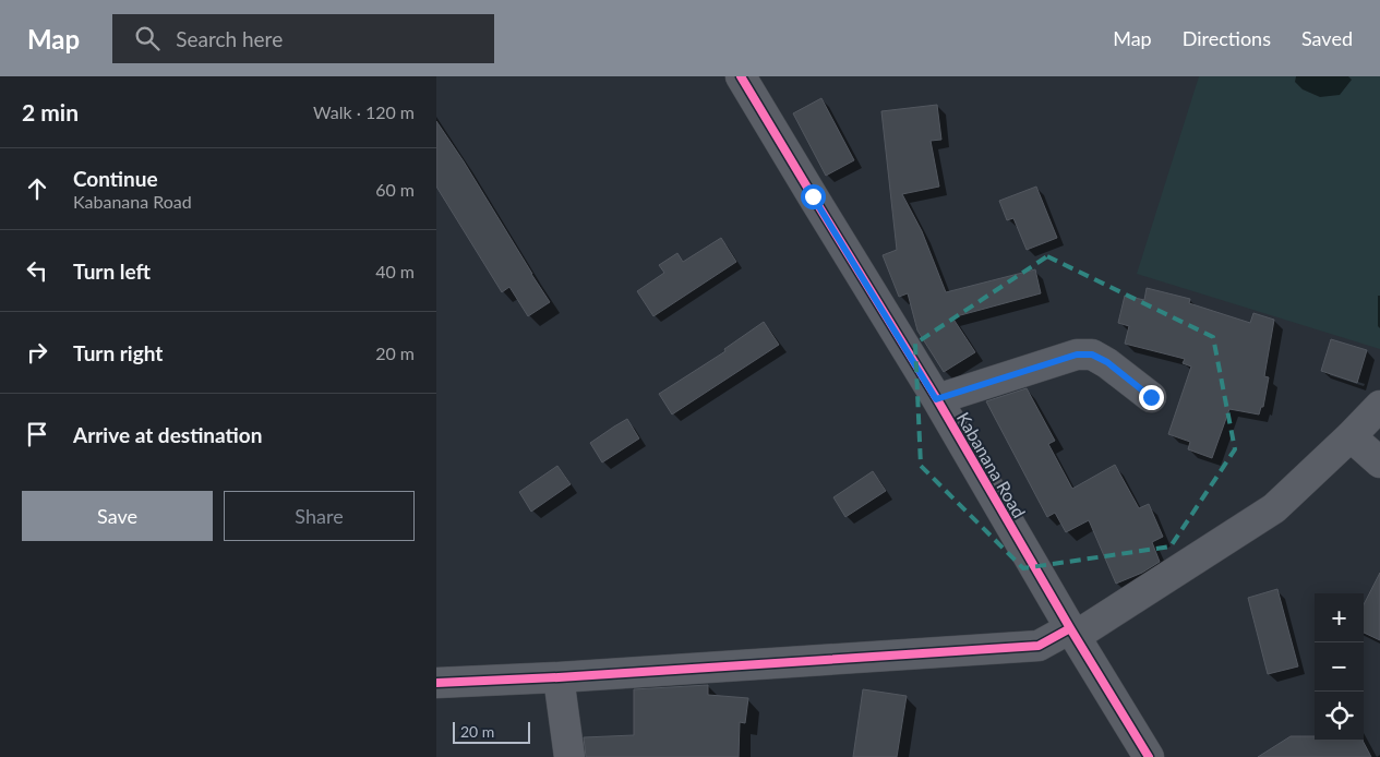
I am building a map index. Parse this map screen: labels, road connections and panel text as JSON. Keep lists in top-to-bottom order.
{
  "streets": {
    "street": ["Kabanana Road"]
  },
  "scale_bar": "20 m",
  "page": {
    "header": "Map",
    "search": "Search here",
    "nav": ["Map", "Directions", "Saved"],
    "heading": ["2 min", "Walk · 120 m"],
    "list": [
      ["Continue", "Kabanana Road", "60 m"],
      ["Turn left", "40 m"],
      ["Turn right", "20 m"],
      "Arrive at destination"
    ],
    "buttons": ["Save", "Share"],
    "map_buttons": ["+", "−"],
    "scale": "20 m"
  }
}
